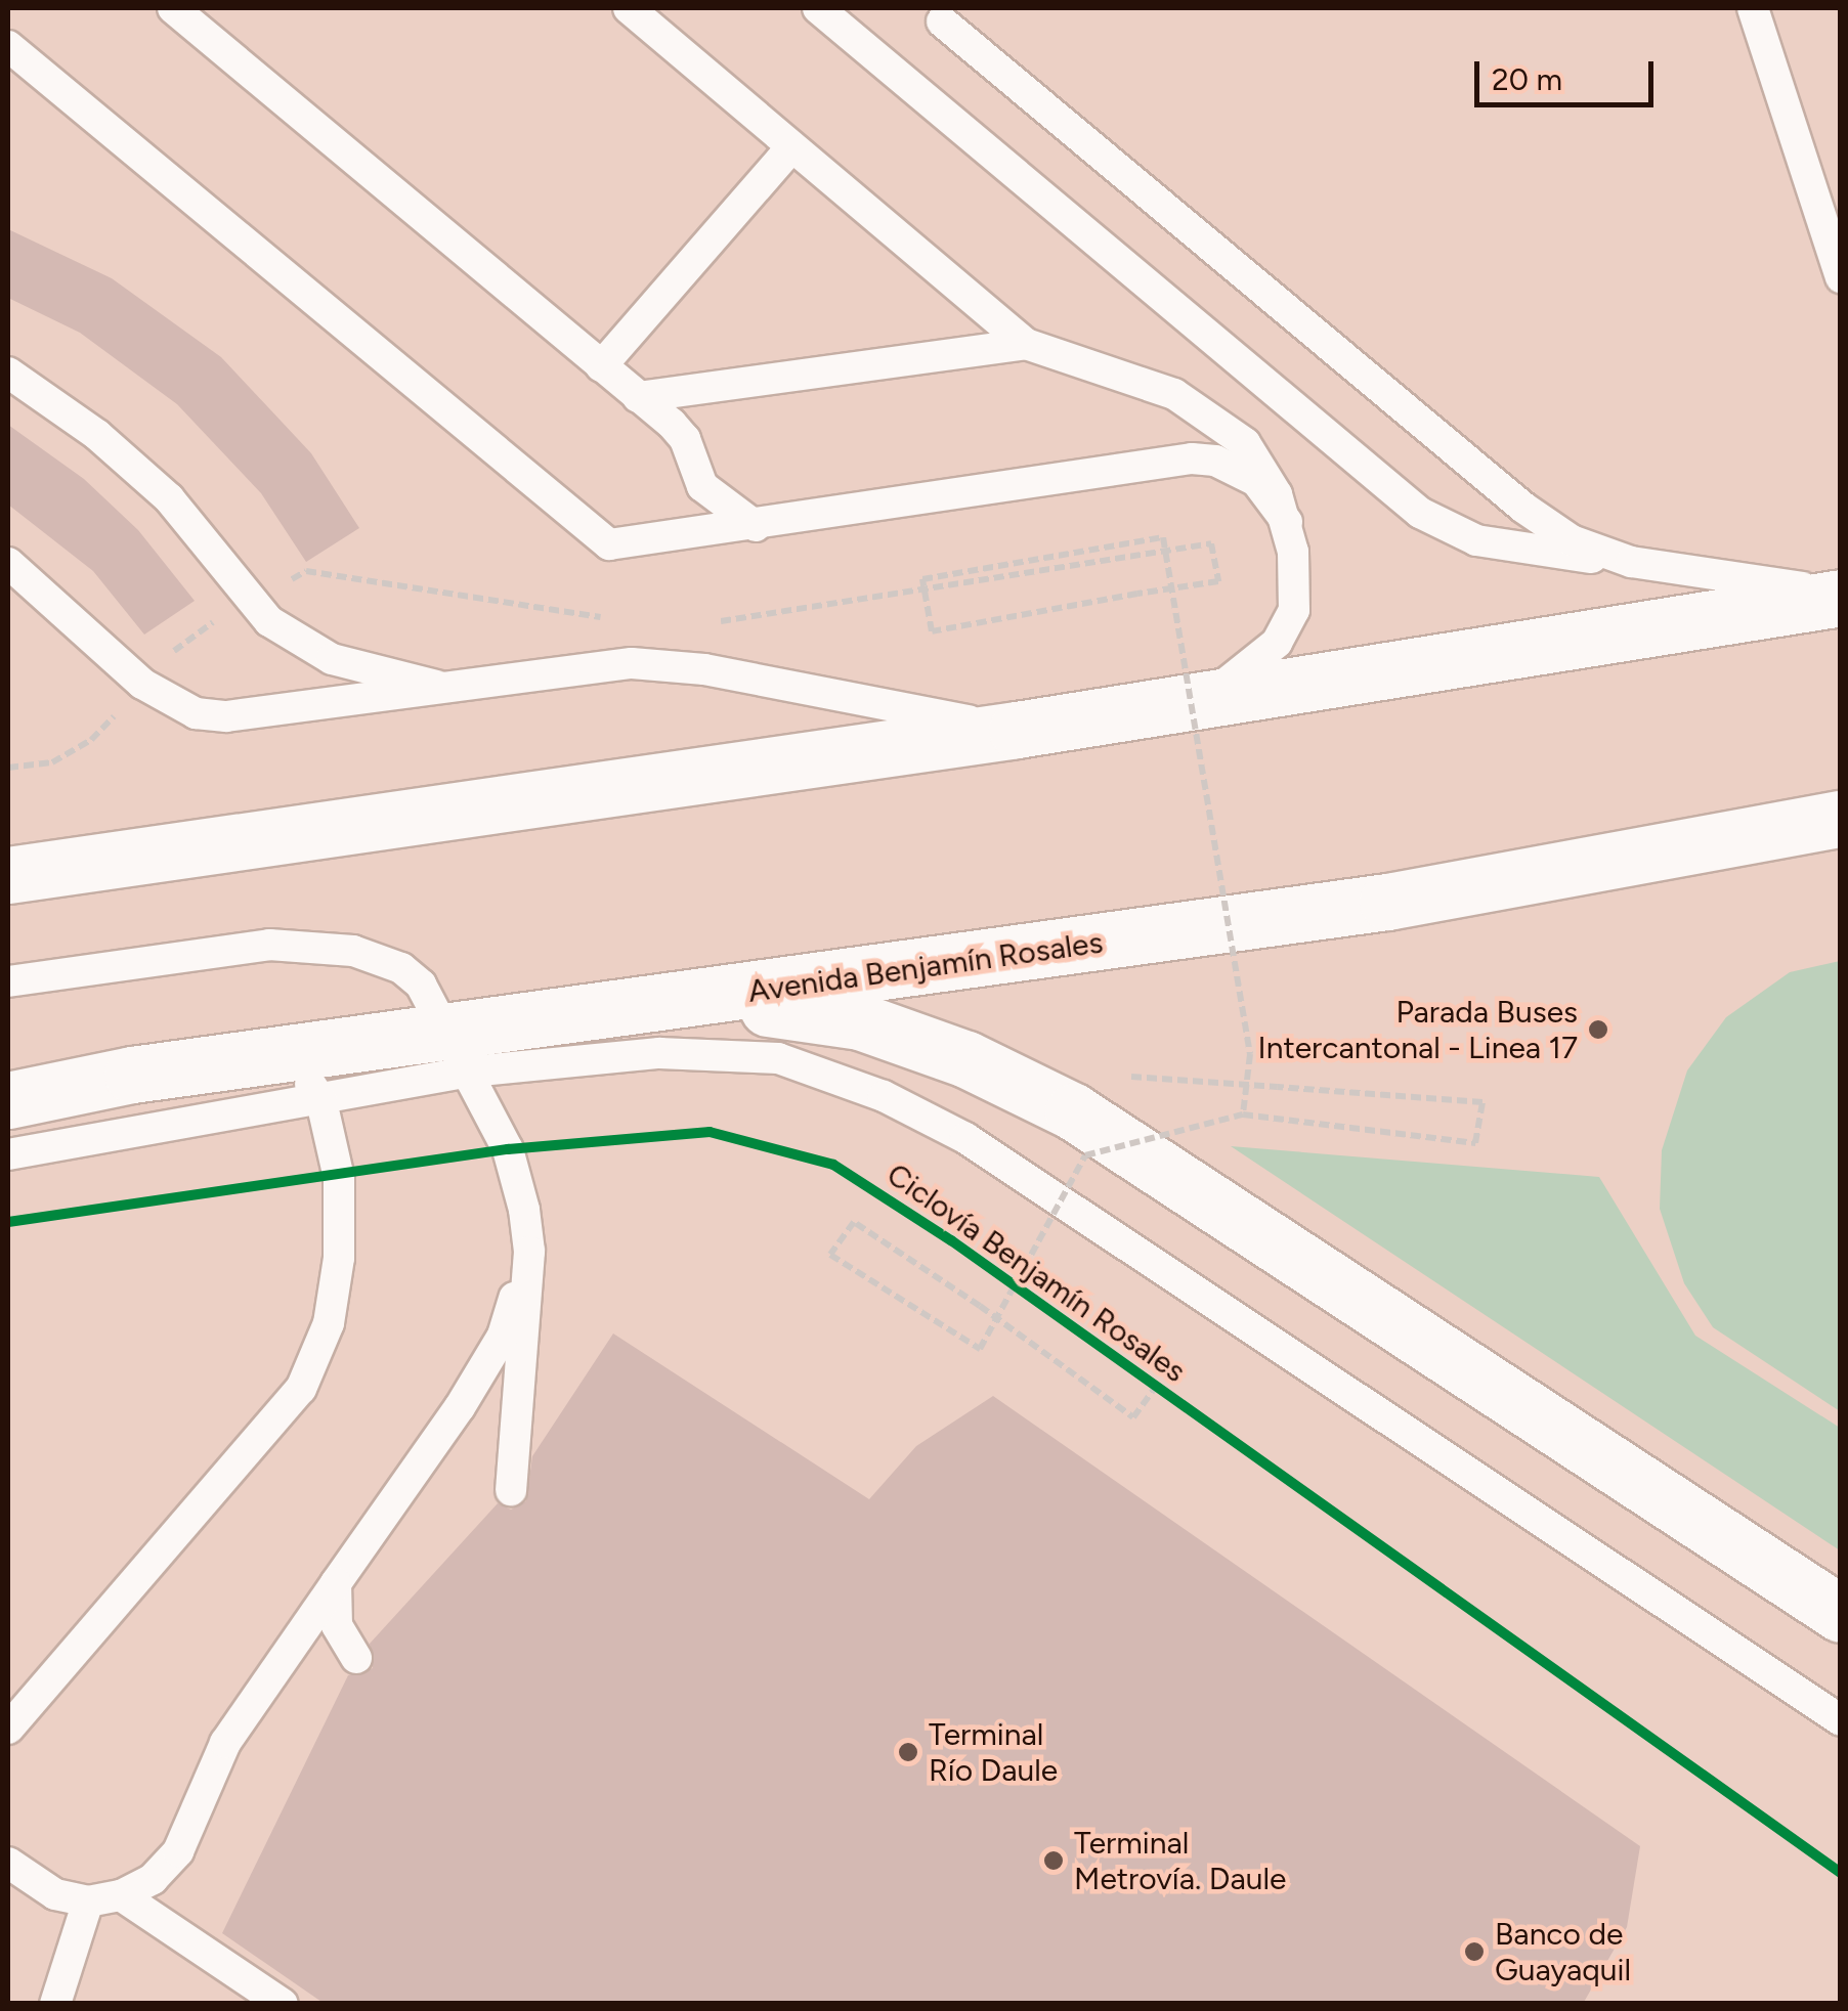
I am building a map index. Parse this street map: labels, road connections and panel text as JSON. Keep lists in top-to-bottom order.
{
  "streets": {
    "main road": ["Avenida Benjamín Rosales"],
    "cycle path": ["Ciclovía Benjamín Rosales"]
  },
  "places": [
    "Parada Buses Intercantonal - Linea 17",
    "Terminal Río Daule",
    "Terminal Metrovía. Daule",
    "Banco de Guayaquil"
  ],
  "scale_bar": "20 m"
}
